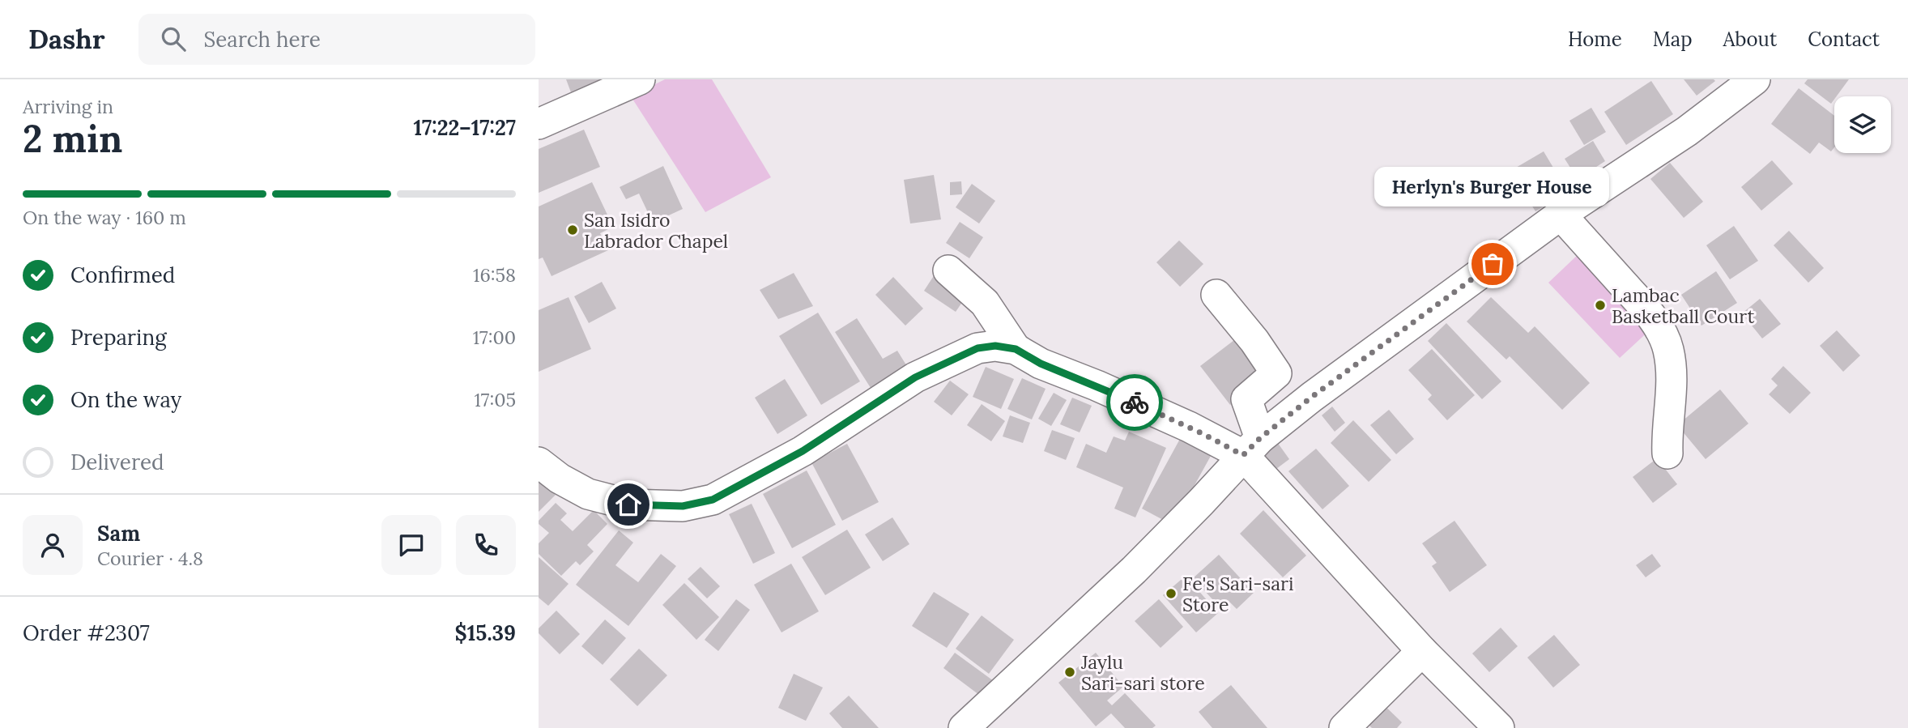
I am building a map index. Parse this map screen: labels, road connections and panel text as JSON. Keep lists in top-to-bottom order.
{
  "places": [
    "San Isidro Labrador Chapel",
    "Herlyn's Burger House",
    "Lambac Basketball Court",
    "Fe's Sari-sari Store",
    "Jaylu Sari-sari store"
  ],
  "page": {
    "header": "Dashr",
    "search": "Search here",
    "nav": [
      "Home",
      "Map",
      "About",
      "Contact"
    ],
    "heading": ["2 min", "Arriving in", "17:22–17:27"],
    "panel": [
      "Sam",
      "Courier · 4.8",
      "Order #2307",
      "$15.39"
    ],
    "bubble": "Herlyn's Burger House",
    "bar": "On the way · 160 m",
    "list": [
      ["Confirmed", "16:58"],
      ["Preparing", "17:00"],
      ["On the way", "17:05"],
      "Delivered"
    ]
  }
}
